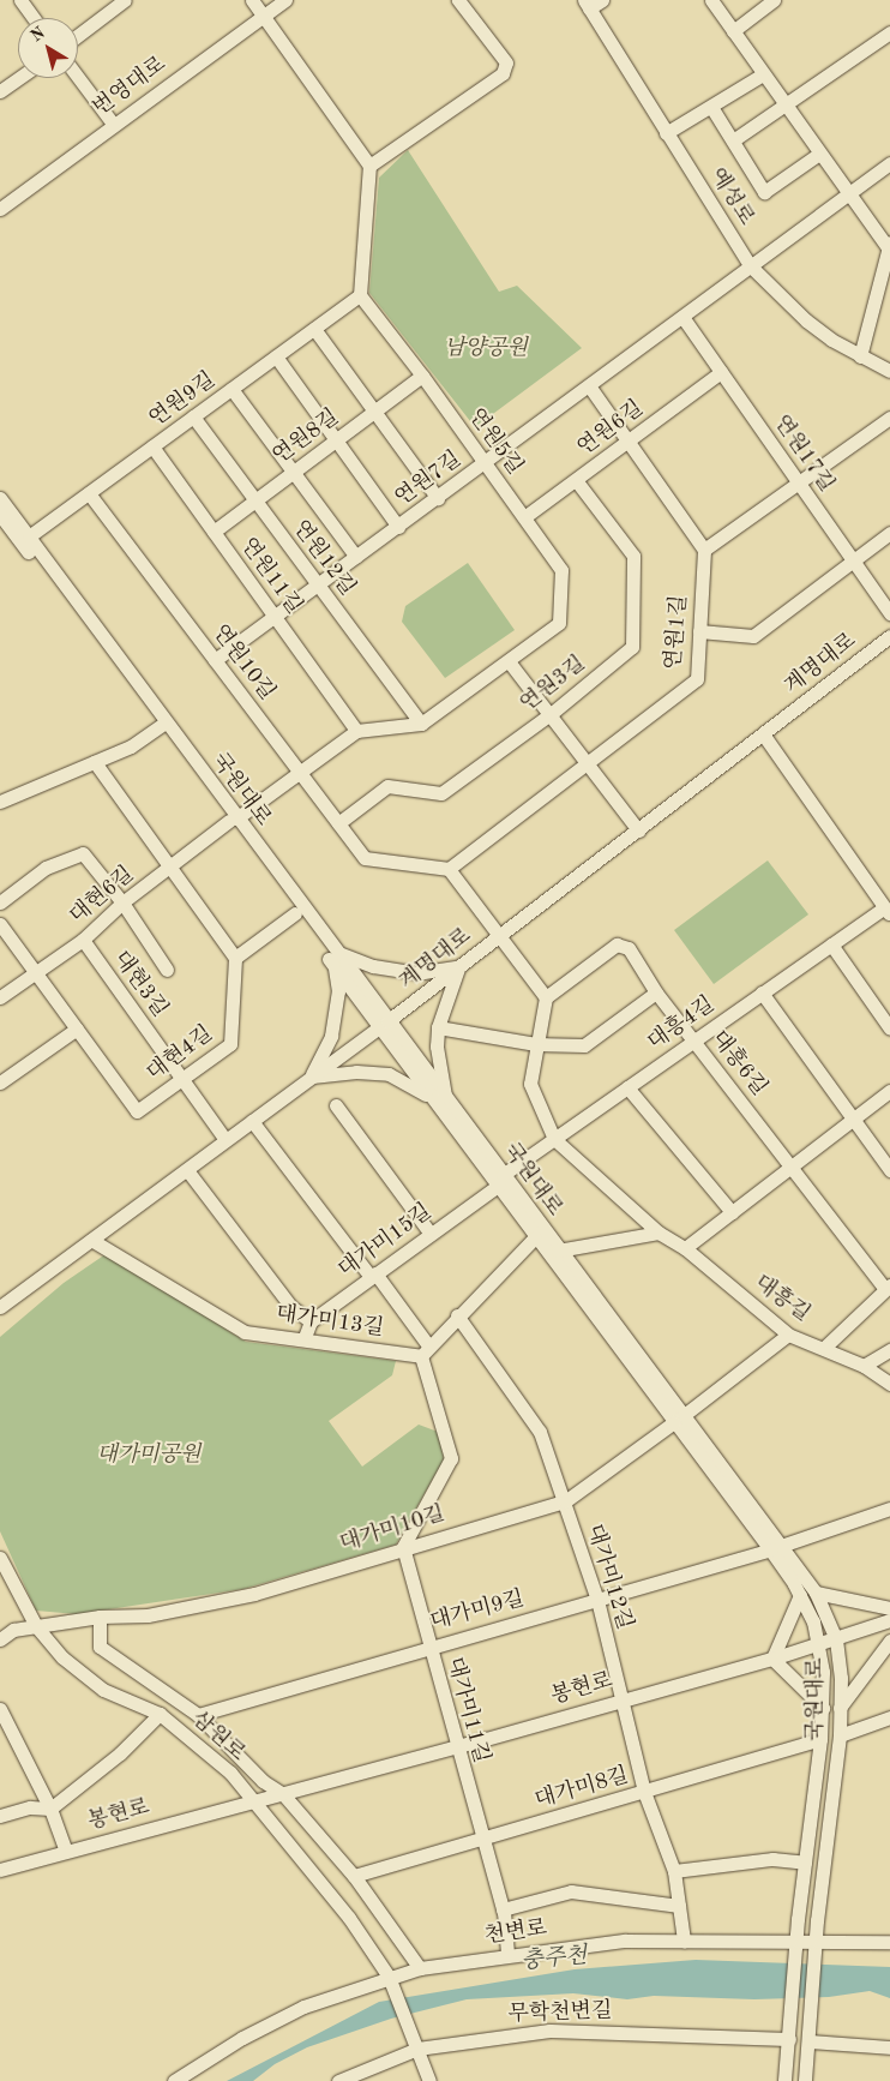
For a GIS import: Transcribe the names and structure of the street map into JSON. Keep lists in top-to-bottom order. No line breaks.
{"streets":{"street":["번영대로","예성로","연원9길","연원6길","연원8길","연원5길","연원17길","연원7길","연원12길","연원11길","연원1길","연원10길","계명대로","연원3길","국원대로","대현6길","대현3길","대흥4길","대현4길","대흥6길","대가미15길","대흥길","대가미13길","대가미10길","대가미12길","대가미9길","봉현로","대가미11길","삼원로","대가미8길","천변로","무학천변길"]},"crossings":[["예성로","연원7길"],["연원9길","연원5길"],["연원9길","연원12길"],["연원9길","연원11길"],["연원9길","연원10길"],["연원9길","국원대로"],["연원6길","연원5길"],["연원6길","연원17길"],["연원6길","연원3길"],["연원8길","연원5길"],["연원8길","연원12길"],["연원8길","연원11길"],["연원5길","연원7길"],["연원5길","연원12길"],["연원5길","연원11길"],["연원17길","연원7길"],["연원7길","연원12길"],["연원7길","연원11길"],["연원7길","연원10길"],["연원1길","연원10길"],["연원10길","연원3길"],["계명대로","국원대로"],["계명대로","대현3길"],["계명대로","대가미13길"],["국원대로","대현6길"],["국원대로","대흥4길"],["국원대로","대가미15길"],["국원대로","대가미10길"],["국원대로","대가미9길"],["국원대로","봉현로"],["국원대로","대가미8길"],["국원대로","천변로"],["국원대로","무학천변길"],["대현6길","대현3길"],["대현6길","대현4길"],["대현3길","대현4길"],["대흥4길","대흥6길"],["대흥4길","대가미15길"],["대흥4길","대흥길"],["대흥6길","대흥길"],["대흥길","대가미10길"],["대가미10길","대가미12길"],["대가미10길","대가미11길"],["대가미10길","삼원로"],["대가미12길","대가미9길"],["대가미12길","봉현로"],["대가미12길","대가미8길"],["대가미12길","천변로"],["대가미9길","대가미11길"],["봉현로","대가미11길"],["봉현로","삼원로"],["대가미11길","대가미8길"],["대가미11길","천변로"],["삼원로","천변로"],["삼원로","무학천변길"]],"water":["충주천"],"parks":["남양공원","대가미공원"],"north":"top left"}
